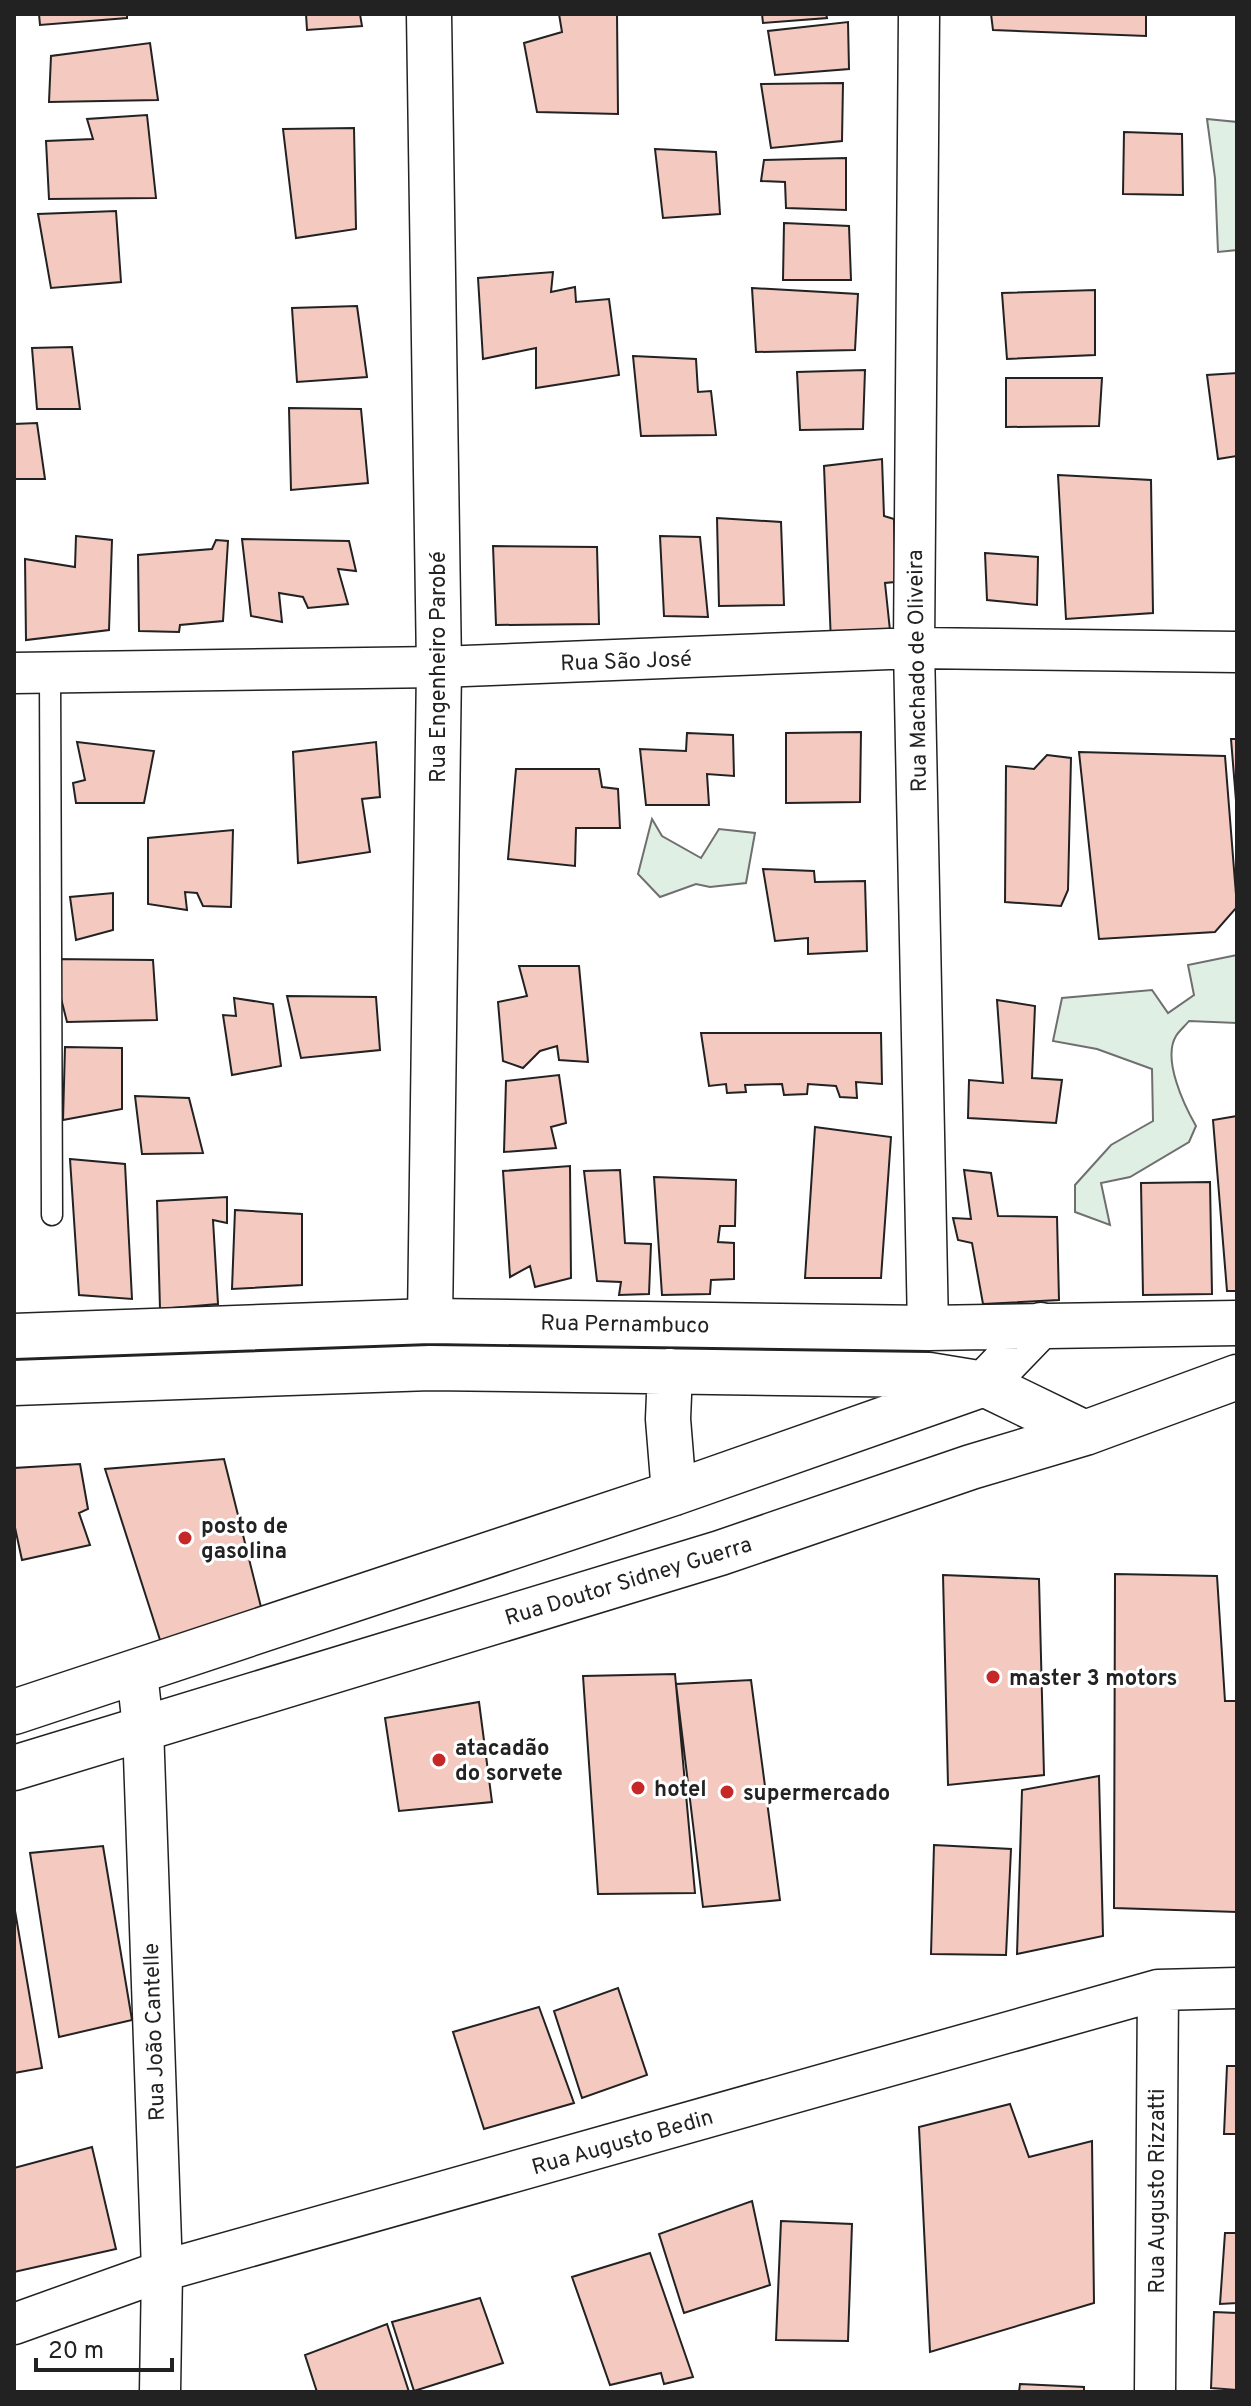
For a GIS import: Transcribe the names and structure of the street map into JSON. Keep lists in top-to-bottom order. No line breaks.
{"streets":{"main road":["Rua Engenheiro Parobé","Rua Pernambuco","Rua Doutor Sidney Guerra"],"street":["Rua São José","Rua Machado de Oliveira","Rua João Cantelle","Rua Augusto Bedin","Rua Augusto Rizzatti"]},"crossings":[["Rua São José","Rua Engenheiro Parobé"],["Rua São José","Rua Machado de Oliveira"],["Rua Engenheiro Parobé","Rua Pernambuco"],["Rua Machado de Oliveira","Rua Pernambuco"],["Rua Doutor Sidney Guerra","Rua João Cantelle"],["Rua João Cantelle","Rua Augusto Bedin"],["Rua Augusto Bedin","Rua Augusto Rizzatti"]],"places":["posto de gasolina","master 3 motors","atacadão do sorvete","hotel","supermercado"],"scale_bar":"20 m"}
